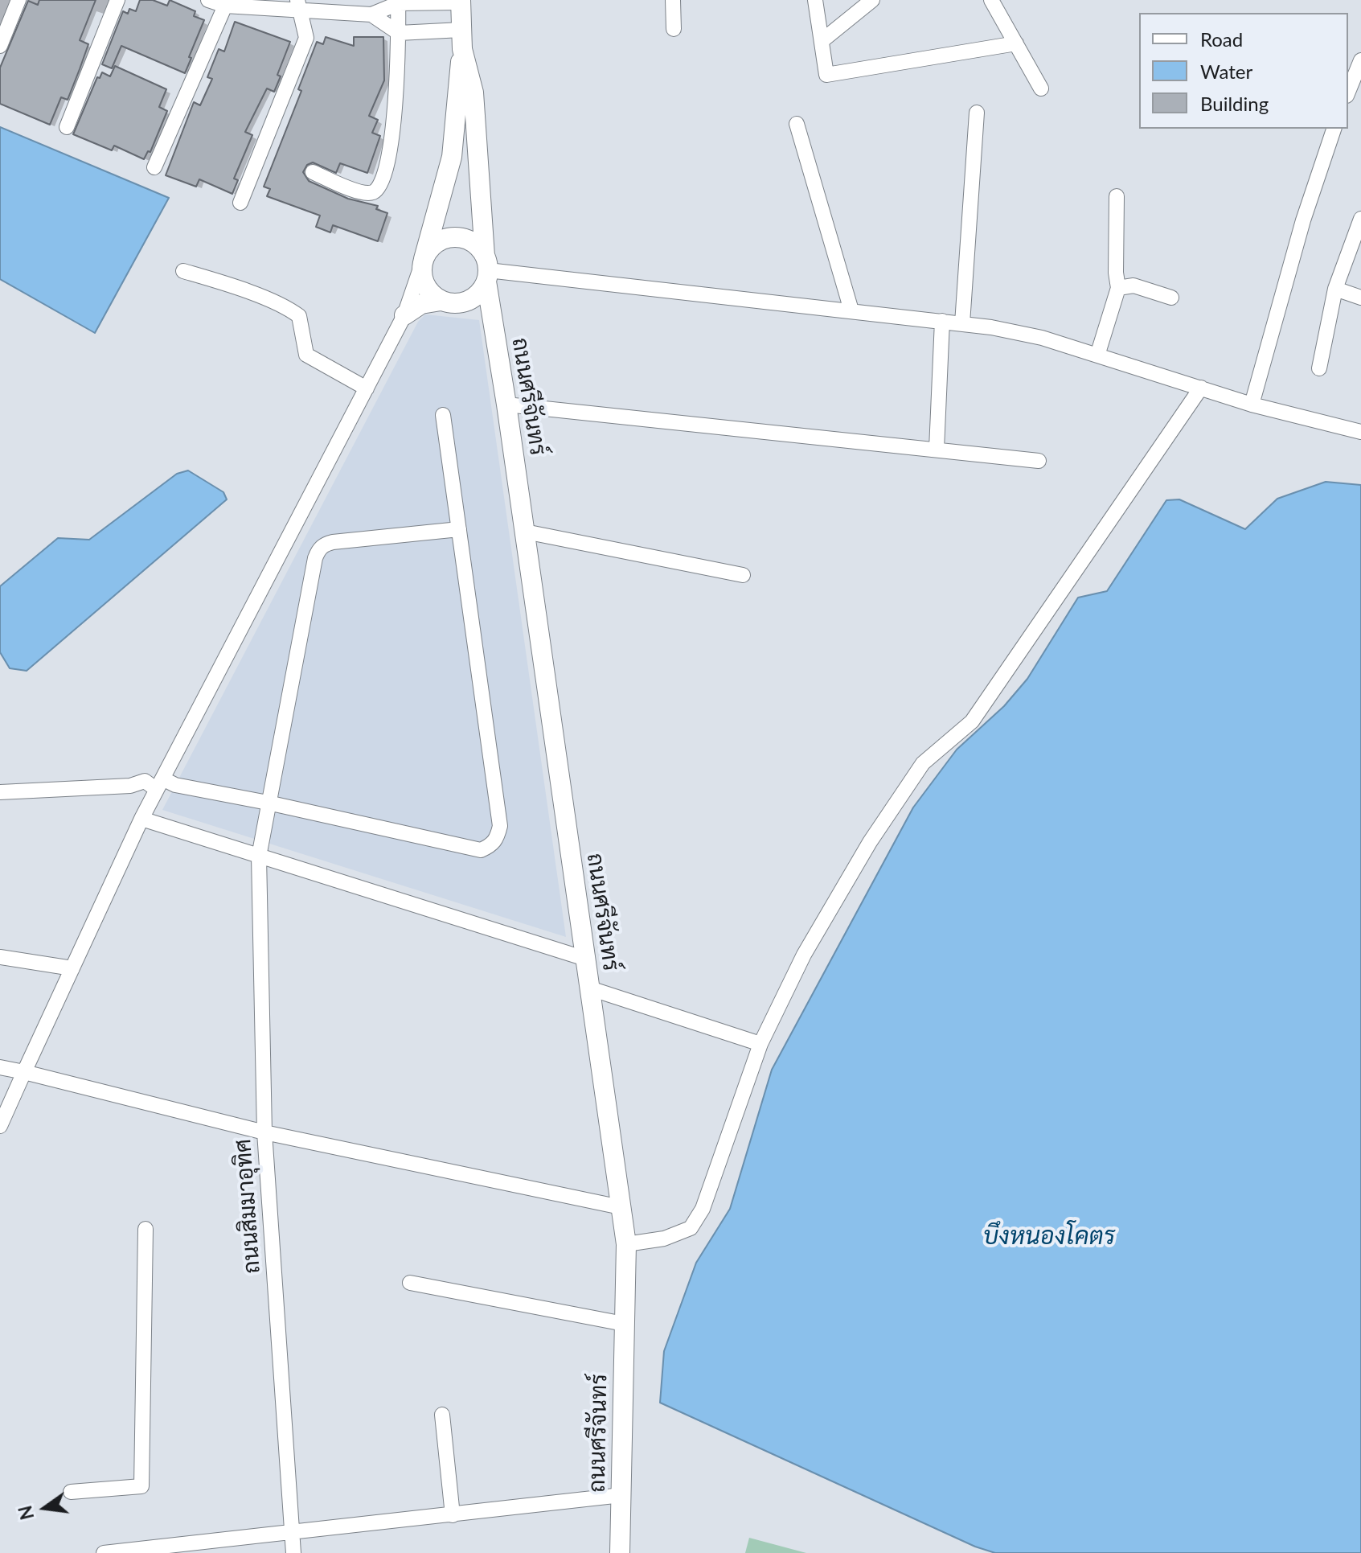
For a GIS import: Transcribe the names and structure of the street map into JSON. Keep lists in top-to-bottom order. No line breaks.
{"streets":{"main road":["ถนนศรีจันทร์"],"street":["ถนนสิมมาอุทิศ"]},"water":["บึงหนองโคตร"],"legend":["Road","Water","Building"],"north":"left"}
